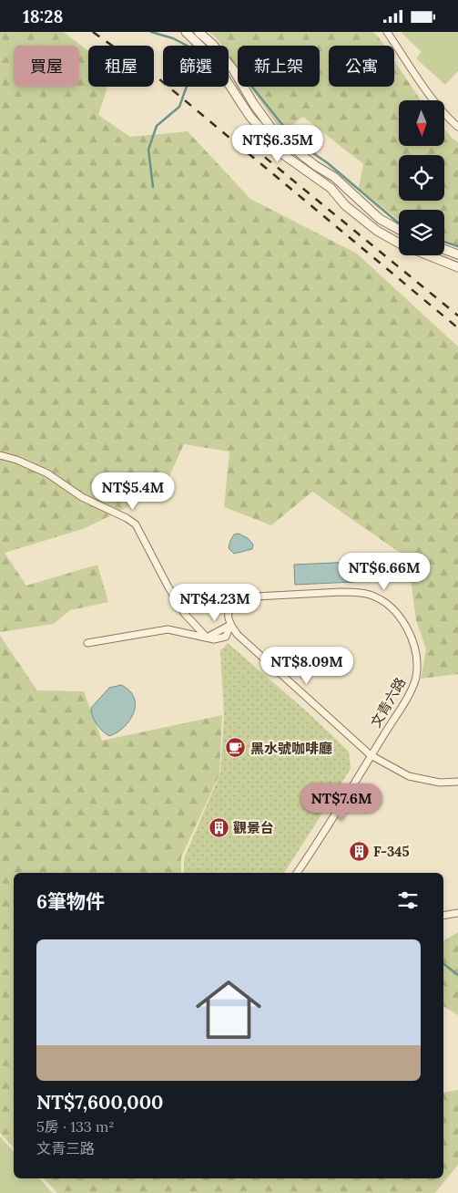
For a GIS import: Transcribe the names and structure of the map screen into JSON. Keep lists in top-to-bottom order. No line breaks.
{"streets":{"street":["文青六路"]},"places":{"cafe":["黑水號咖啡廳"],"building":["觀景台","F-345"]},"north":"bottom","page":{"status":"18:28","chip":["買屋","租屋","篩選","新上架","公寓"],"price":["NT$6.35M","NT$5.4M","NT$6.66M","NT$4.23M","NT$8.09M","NT$7.6M"],"heading":"6筆物件","list":[{"name":"NT$7,600,000","note":"5房 · 133 m² · 文青三路"}]}}
